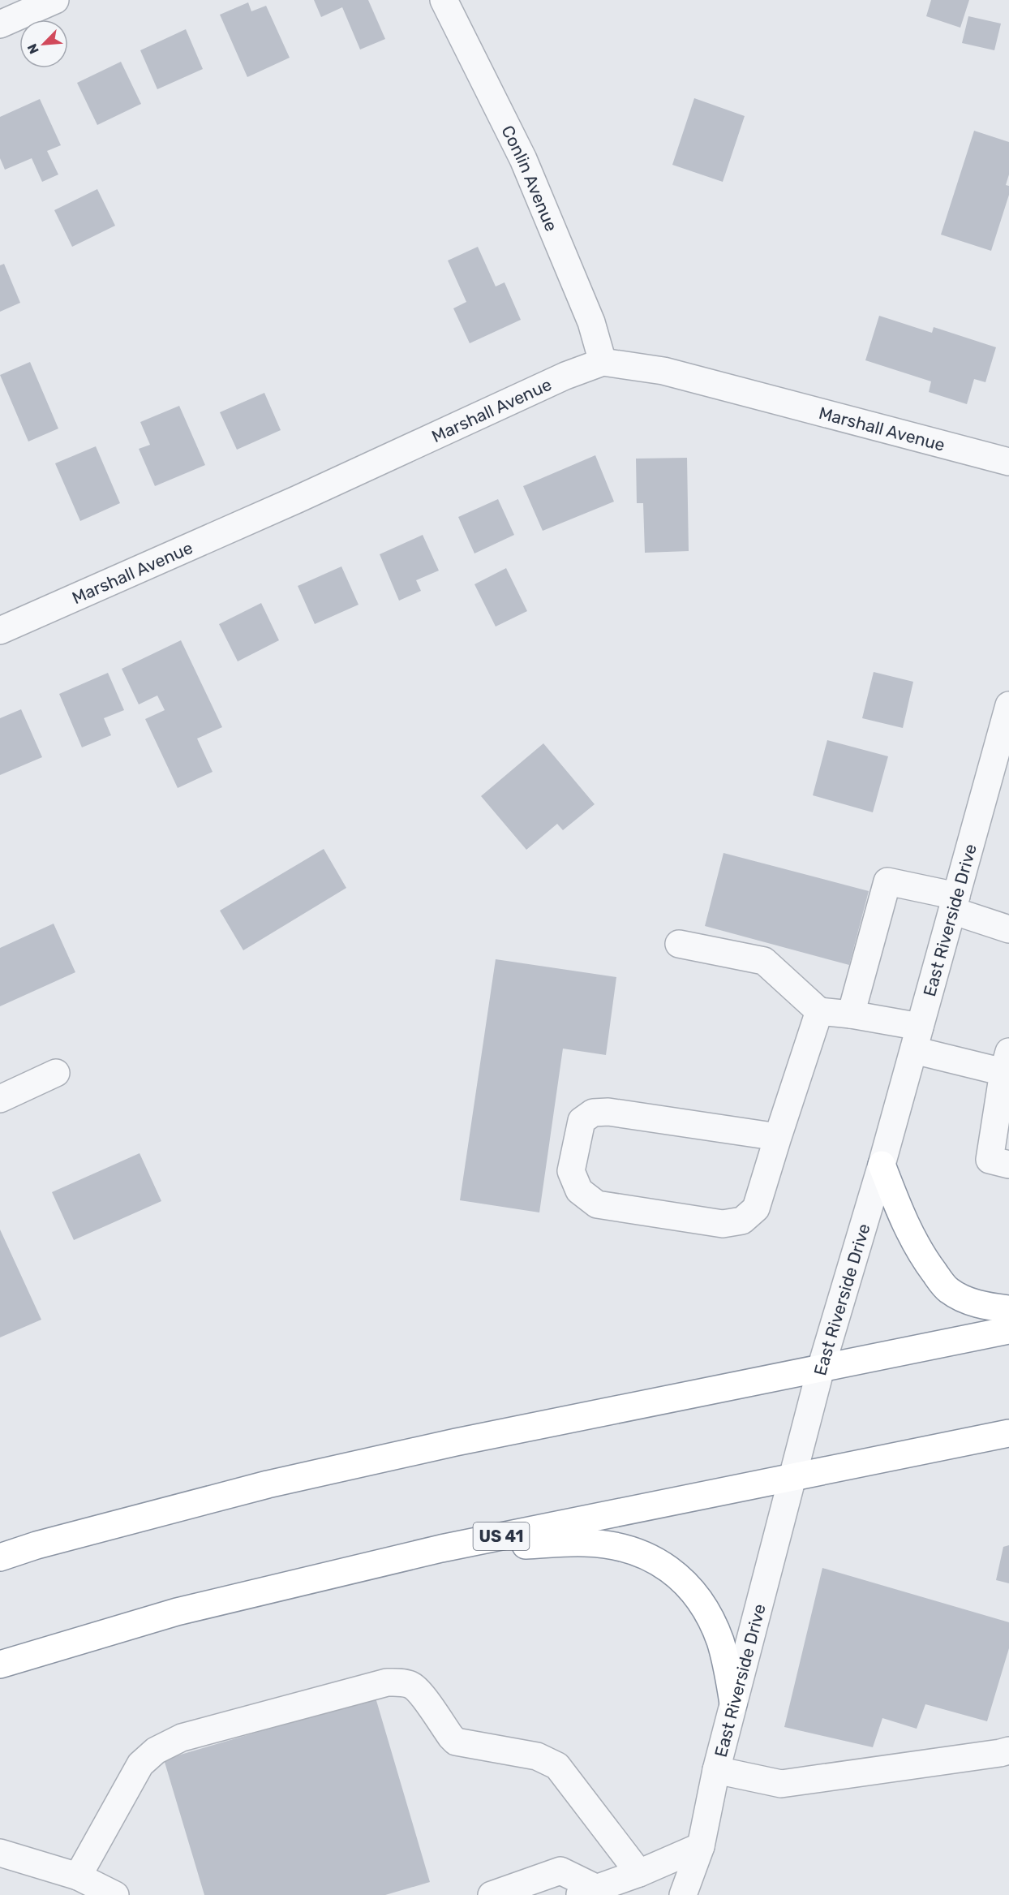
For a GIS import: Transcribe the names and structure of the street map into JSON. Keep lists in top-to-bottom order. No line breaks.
{"streets":{"highway":["US 41"],"street":["Conlin Avenue","Marshall Avenue","East Riverside Drive"]},"crossings":[["Conlin Avenue","Marshall Avenue"],["East Riverside Drive","US 41"]],"north":"bottom left"}
